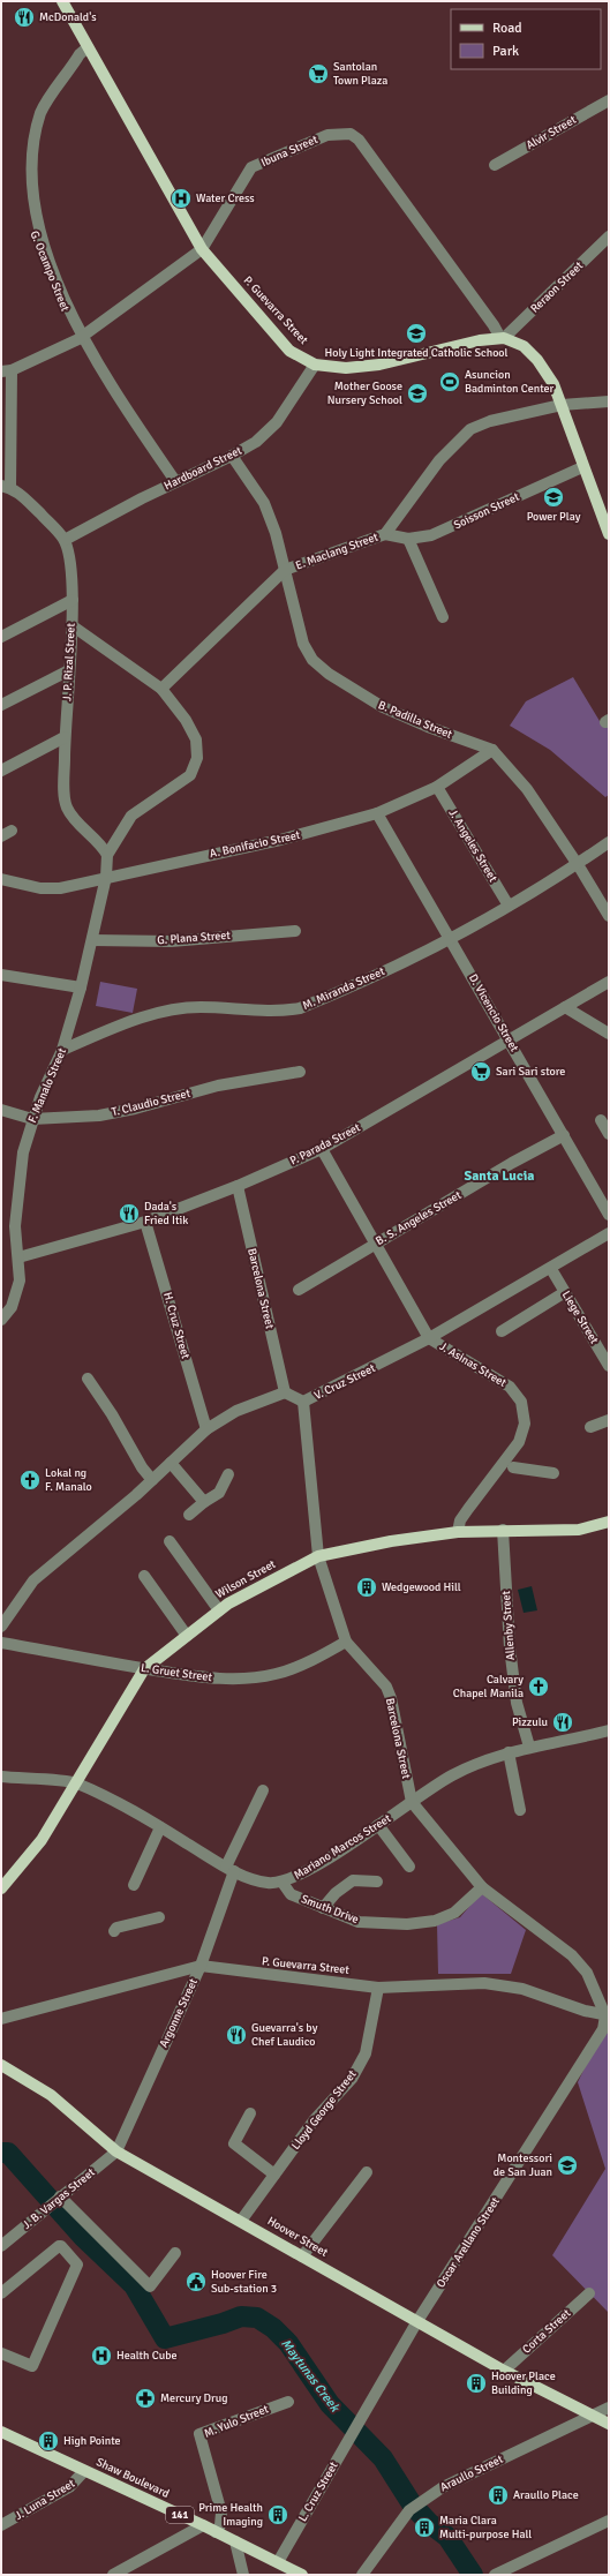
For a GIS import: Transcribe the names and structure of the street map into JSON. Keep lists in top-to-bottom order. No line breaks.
{"streets":{"main road":["P. Guevarra Street","Wilson Street","Hoover Street","Shaw Boulevard","141"],"street":["Alvir Street","Ibuna Street","G. Ocampo Street","Reraon Street","Hardboard Street","Soisson Street","E. Maclang Street","J. P. Rizal Street","B. Padilla Street","A. Bonifacio Street","J. Angeles Street","G. Plana Street","M. Miranda Street","D. Vicencio Street","F. Manalo Street","T. Claudio Street","P. Parada Street","B. S. Angeles Street","Barcelona Street","Liege Street","H. Cruz Street","J. Asinas Street","V. Cruz Street","Allenby Street","L. Gruet Street","Mariano Marcos Street","Smuth Drive","Argonne Street","Lloyd George Street","J. B. Vargas Street","Oscar Arellano Street","Corta Street","M. Yulo Street","Araullo Street","L. Cruz Street","J. Luna Street"]},"crossings":[["Ibuna Street","G. Ocampo Street"],["Ibuna Street","Reraon Street"],["Ibuna Street","P. Guevarra Street"],["G. Ocampo Street","P. Guevarra Street"],["G. Ocampo Street","Hardboard Street"],["Reraon Street","P. Guevarra Street"],["P. Guevarra Street","Hardboard Street"],["P. Guevarra Street","Barcelona Street"],["P. Guevarra Street","Argonne Street"],["P. Guevarra Street","Lloyd George Street"],["P. Guevarra Street","Oscar Arellano Street"],["Hardboard Street","J. P. Rizal Street"],["Hardboard Street","B. Padilla Street"],["Soisson Street","E. Maclang Street"],["E. Maclang Street","B. Padilla Street"],["J. P. Rizal Street","F. Manalo Street"],["B. Padilla Street","A. Bonifacio Street"],["B. Padilla Street","M. Miranda Street"],["A. Bonifacio Street","J. Angeles Street"],["A. Bonifacio Street","D. Vicencio Street"],["A. Bonifacio Street","F. Manalo Street"],["J. Angeles Street","M. Miranda Street"],["G. Plana Street","F. Manalo Street"],["M. Miranda Street","D. Vicencio Street"],["M. Miranda Street","F. Manalo Street"],["D. Vicencio Street","P. Parada Street"],["D. Vicencio Street","B. S. Angeles Street"],["F. Manalo Street","T. Claudio Street"],["F. Manalo Street","P. Parada Street"],["P. Parada Street","Barcelona Street"],["P. Parada Street","H. Cruz Street"],["P. Parada Street","J. Asinas Street"],["B. S. Angeles Street","J. Asinas Street"],["Barcelona Street","V. Cruz Street"],["Barcelona Street","Wilson Street"],["Barcelona Street","L. Gruet Street"],["Barcelona Street","Mariano Marcos Street"],["Barcelona Street","Smuth Drive"],["Barcelona Street","Oscar Arellano Street"],["Liege Street","V. Cruz Street"],["J. Asinas Street","V. Cruz Street"],["J. Asinas Street","Wilson Street"],["Wilson Street","Allenby Street"],["Wilson Street","L. Gruet Street"],["Wilson Street","Mariano Marcos Street"],["Allenby Street","Mariano Marcos Street"],["Mariano Marcos Street","Smuth Drive"],["Mariano Marcos Street","Argonne Street"],["Argonne Street","J. B. Vargas Street"],["Argonne Street","Hoover Street"],["Lloyd George Street","Hoover Street"],["J. B. Vargas Street","Hoover Street"],["Hoover Street","Oscar Arellano Street"],["Hoover Street","Corta Street"],["Hoover Street","Araullo Street"],["Oscar Arellano Street","L. Cruz Street"],["M. Yulo Street","Shaw Boulevard"],["Shaw Boulevard","L. Cruz Street"],["Shaw Boulevard","J. Luna Street"]],"districts":["Santa Lucia"],"water":["Maytunas Creek"],"places":{"restaurant":["McDonald's","Dada's Fried Itik","Pizzulu","Guevarra's by Chef Laudico"],"supermarket":["Santolan Town Plaza","Sari Sari store"],"hospital":["Water Cress","Health Cube"],"school or university":["Holy Light Integrated Catholic School","Mother Goose Nursery School","Power Play","Montessori de San Juan"],"sports":["Asuncion Badminton Center"],"church":["Lokal ng F. Manalo","Calvary Chapel Manila"],"building":["Wedgewood Hill","Hoover Place Building","High Pointe","Araullo Place","Prime Health Imaging","Maria Clara Multi-purpose Hall"],"public building":["Hoover Fire Sub-station 3"],"pharmacy":["Mercury Drug"]},"legend":["Road","Park"]}
